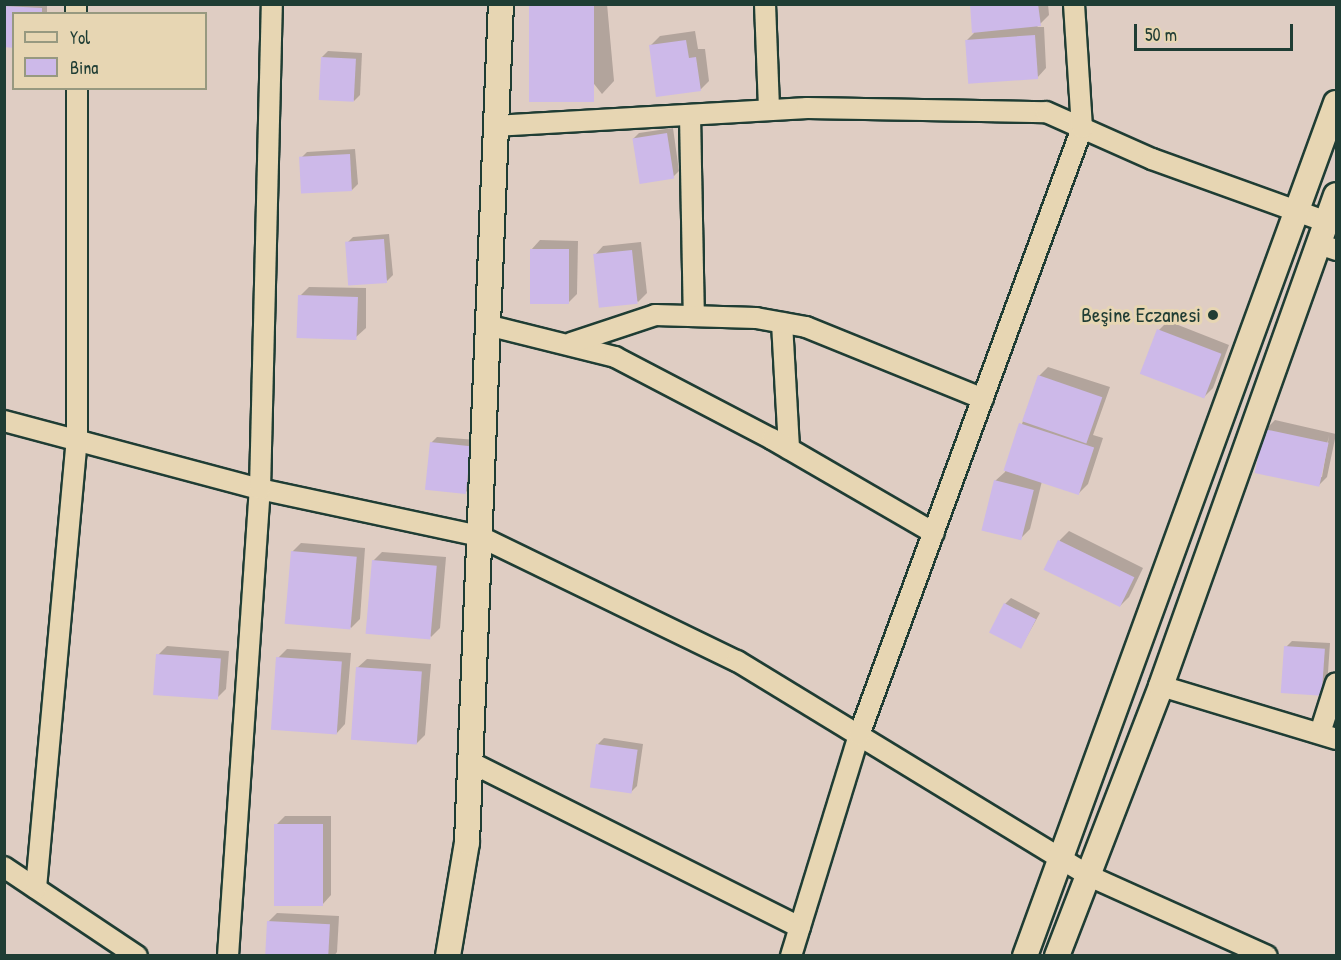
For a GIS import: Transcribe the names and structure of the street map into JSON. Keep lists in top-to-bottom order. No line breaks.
{"places":["Beşine Eczanesi"],"legend":["Yol","Bina"],"scale_bar":"50 m"}
